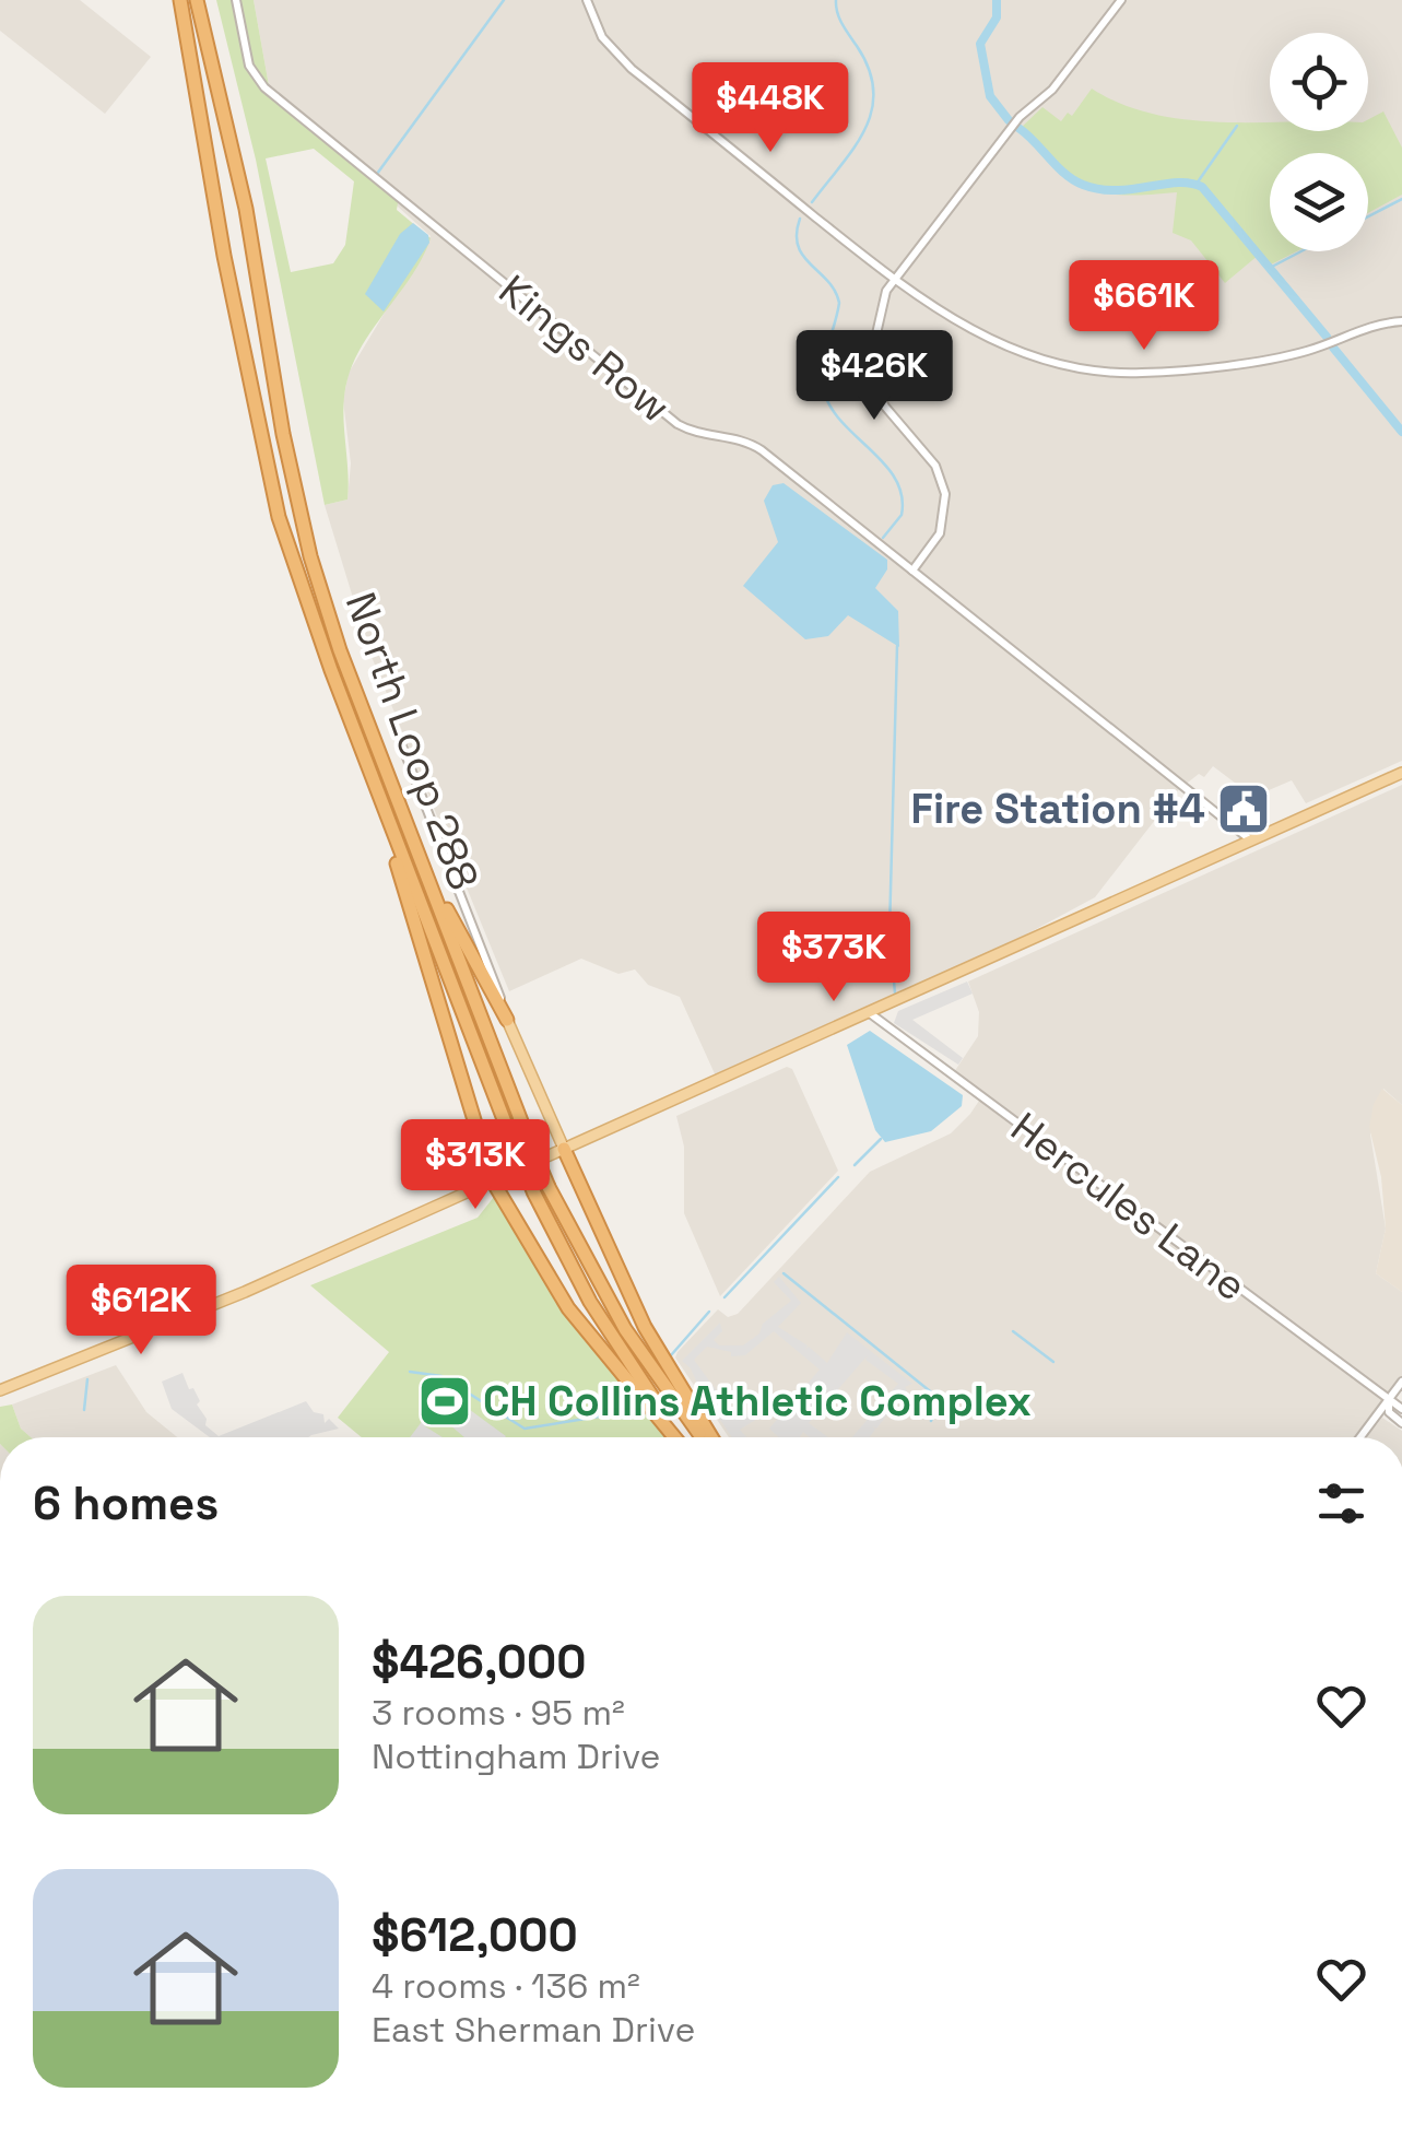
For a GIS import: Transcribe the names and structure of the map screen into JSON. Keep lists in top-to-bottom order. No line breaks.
{"streets":{"highway":["North Loop 288"],"street":["Kings Row","Hercules Lane"]},"places":{"public building":["Fire Station #4"],"sports":["CH Collins Athletic Complex"]},"page":{"price":["$448K","$661K","$426K","$373K","$313K","$612K"],"heading":"6 homes","list":[{"name":"$426,000","note":"3 rooms · 95 m² · Nottingham Drive"},{"name":"$612,000","note":"4 rooms · 136 m² · East Sherman Drive"}]}}
